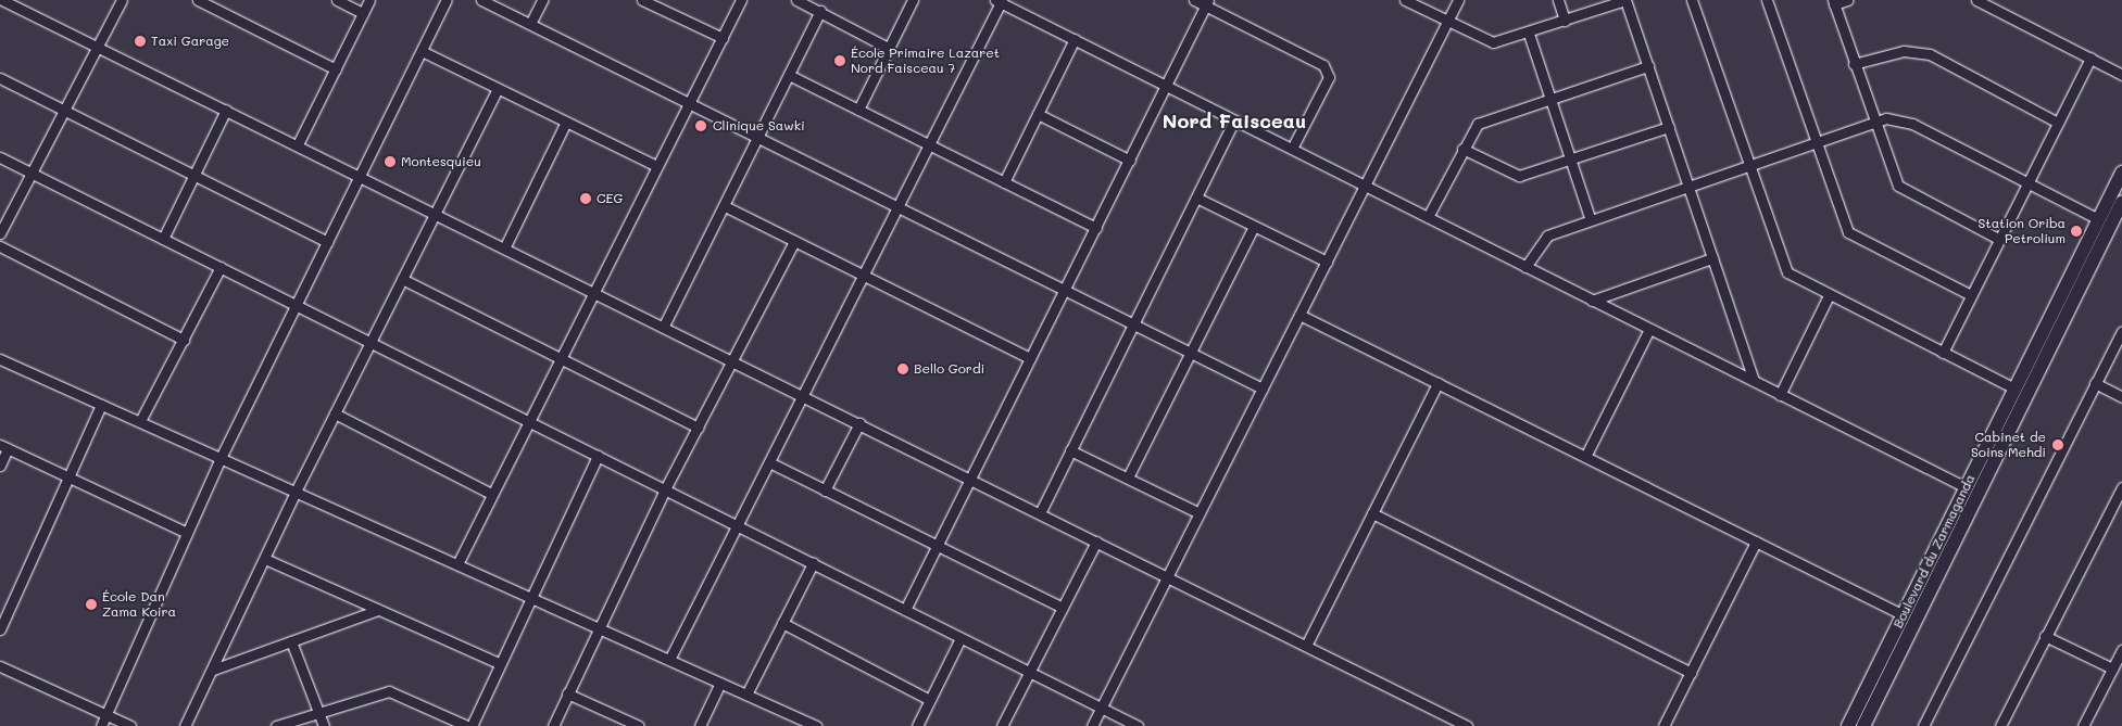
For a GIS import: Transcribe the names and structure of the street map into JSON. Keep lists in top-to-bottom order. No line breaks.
{"streets":{"main road":["Boulevard du Zarmaganda"]},"districts":["Nord Faisceau"],"places":["Taxi Garage","École Primaire Lazaret Nord Faisceau 7","Clinique Sawki","Montesquieu","CEG","Station Oriba Petrolium","Bello Gordi","Cabinet de Soins Mehdi","École Dan Zama Koira"]}
